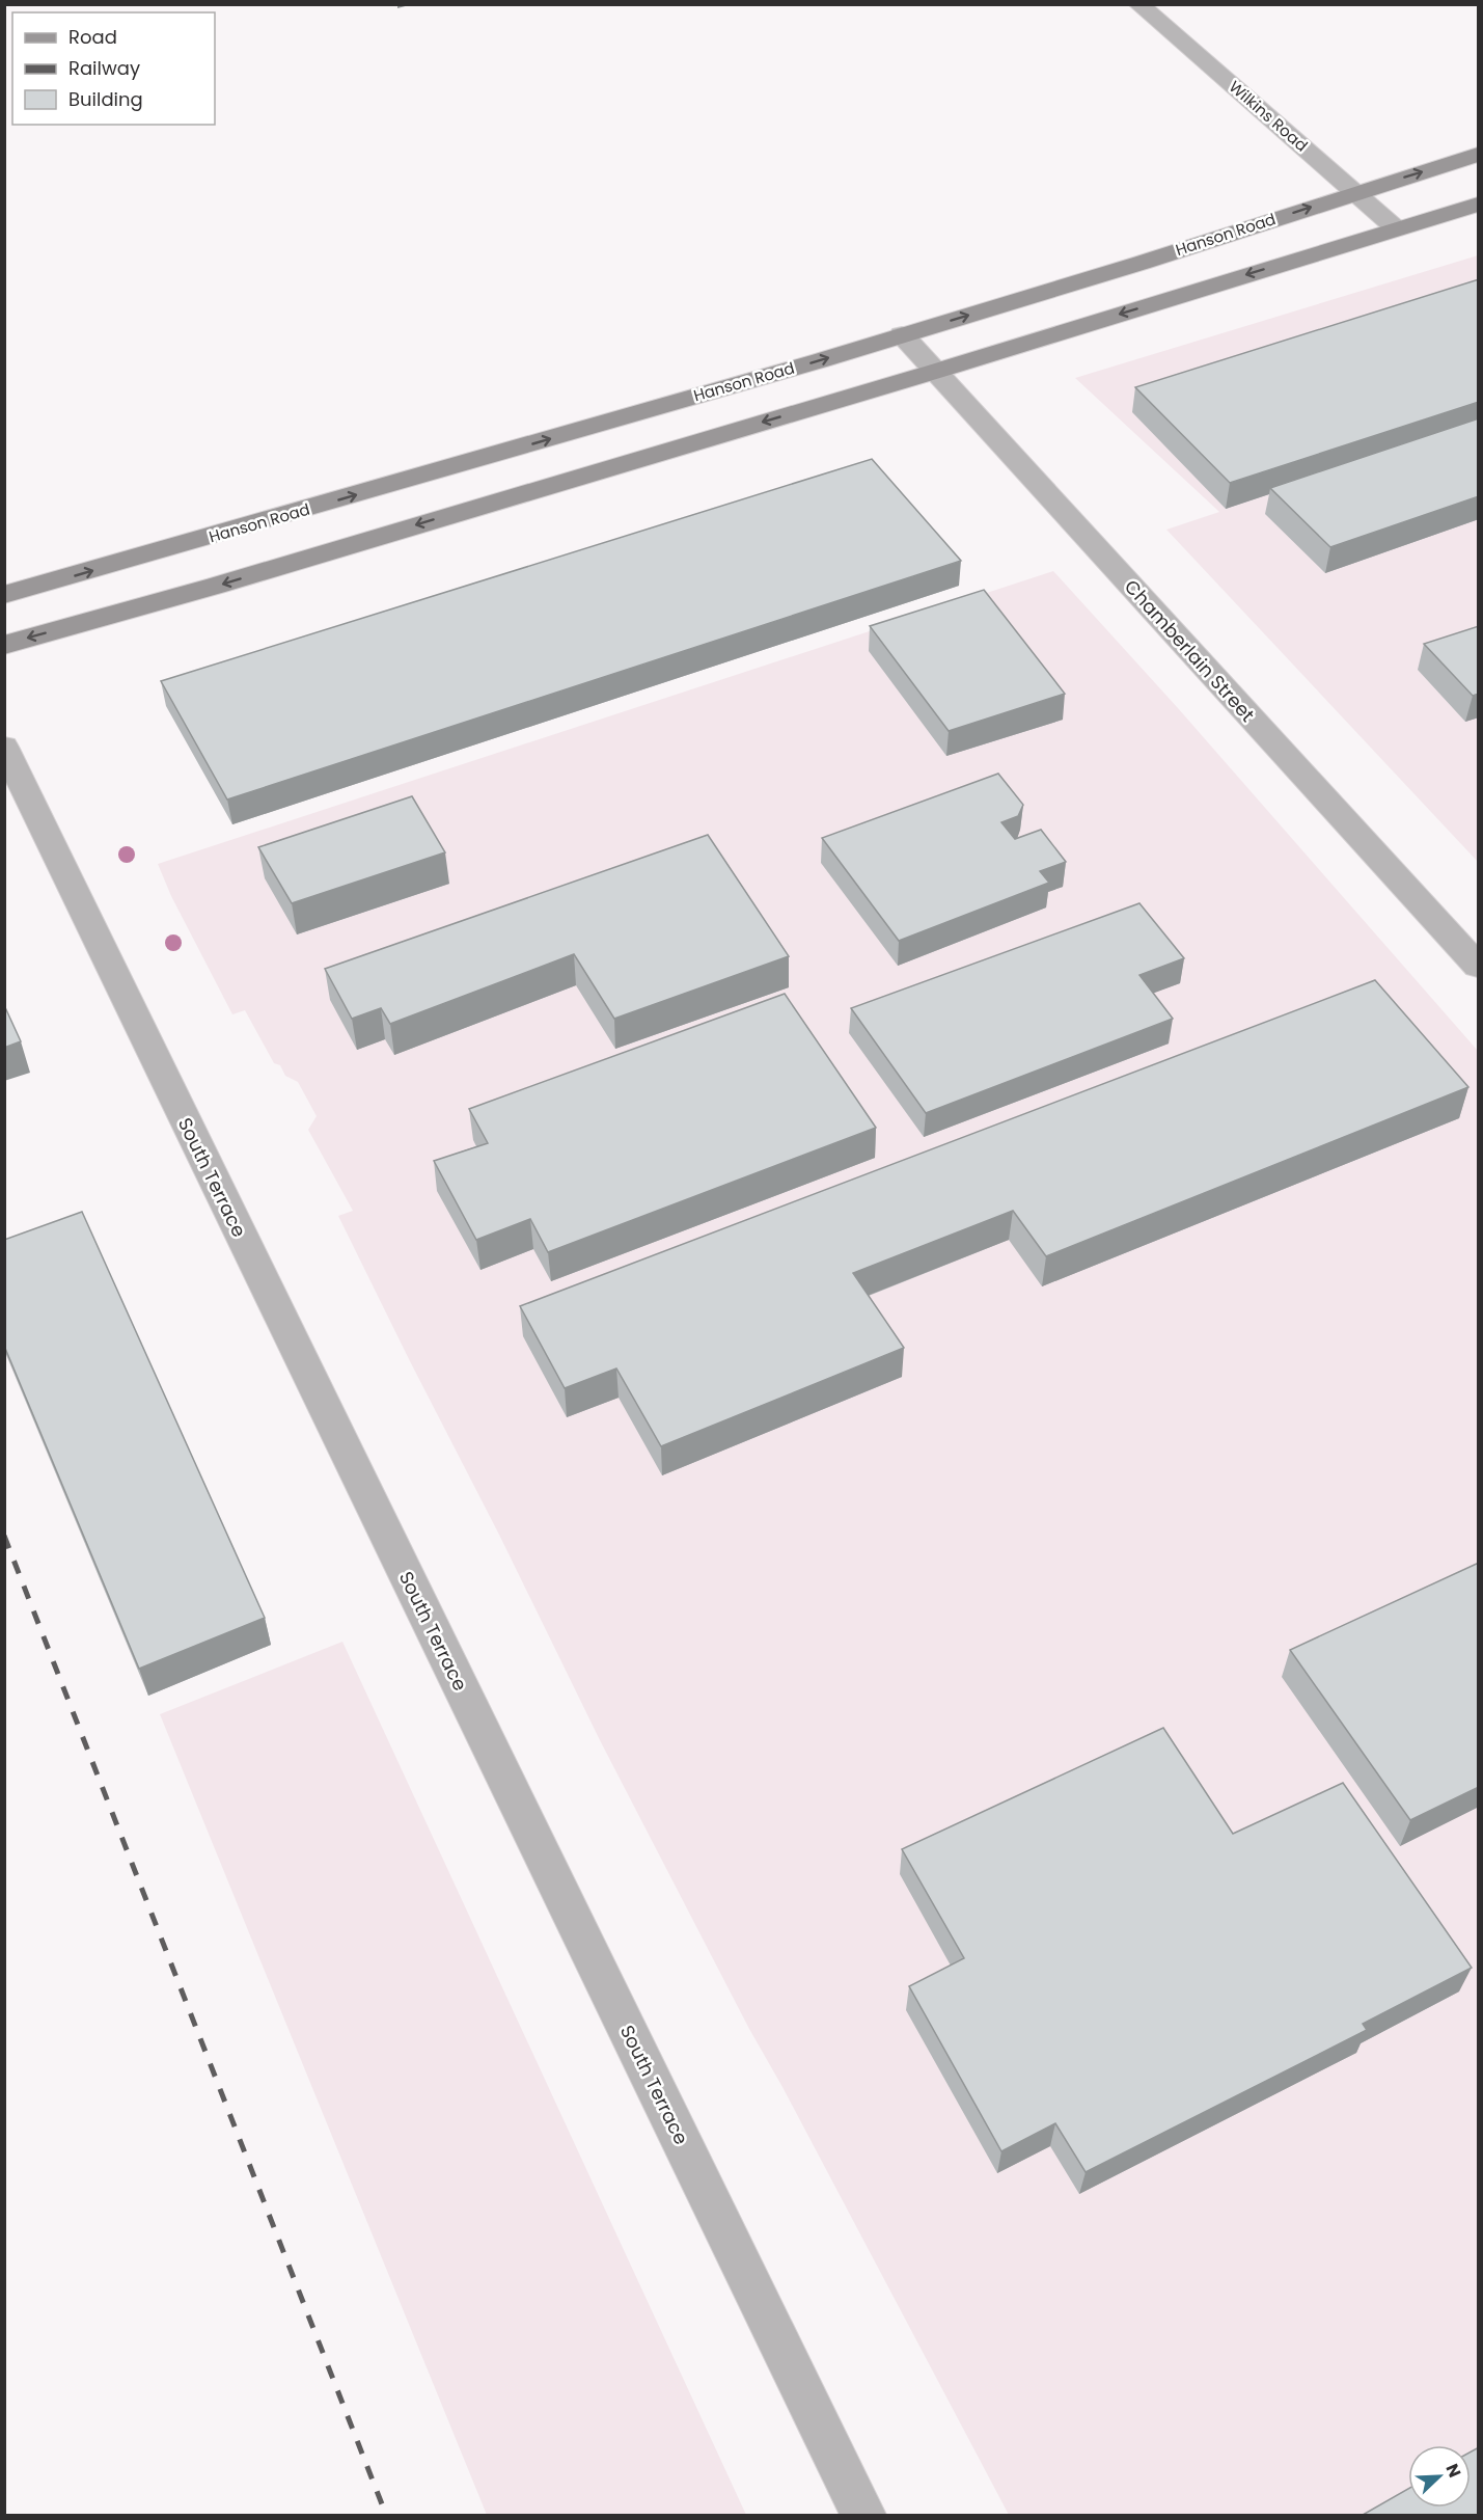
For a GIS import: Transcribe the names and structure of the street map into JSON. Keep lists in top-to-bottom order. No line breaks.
{"streets":{"main road":["Hanson Road"],"street":["Wilkins Road","Chamberlain Street","South Terrace"]},"crossings":[["Wilkins Road","Hanson Road"],["Hanson Road","Chamberlain Street"]],"legend":["Road","Railway","Building"],"north":"top right"}
